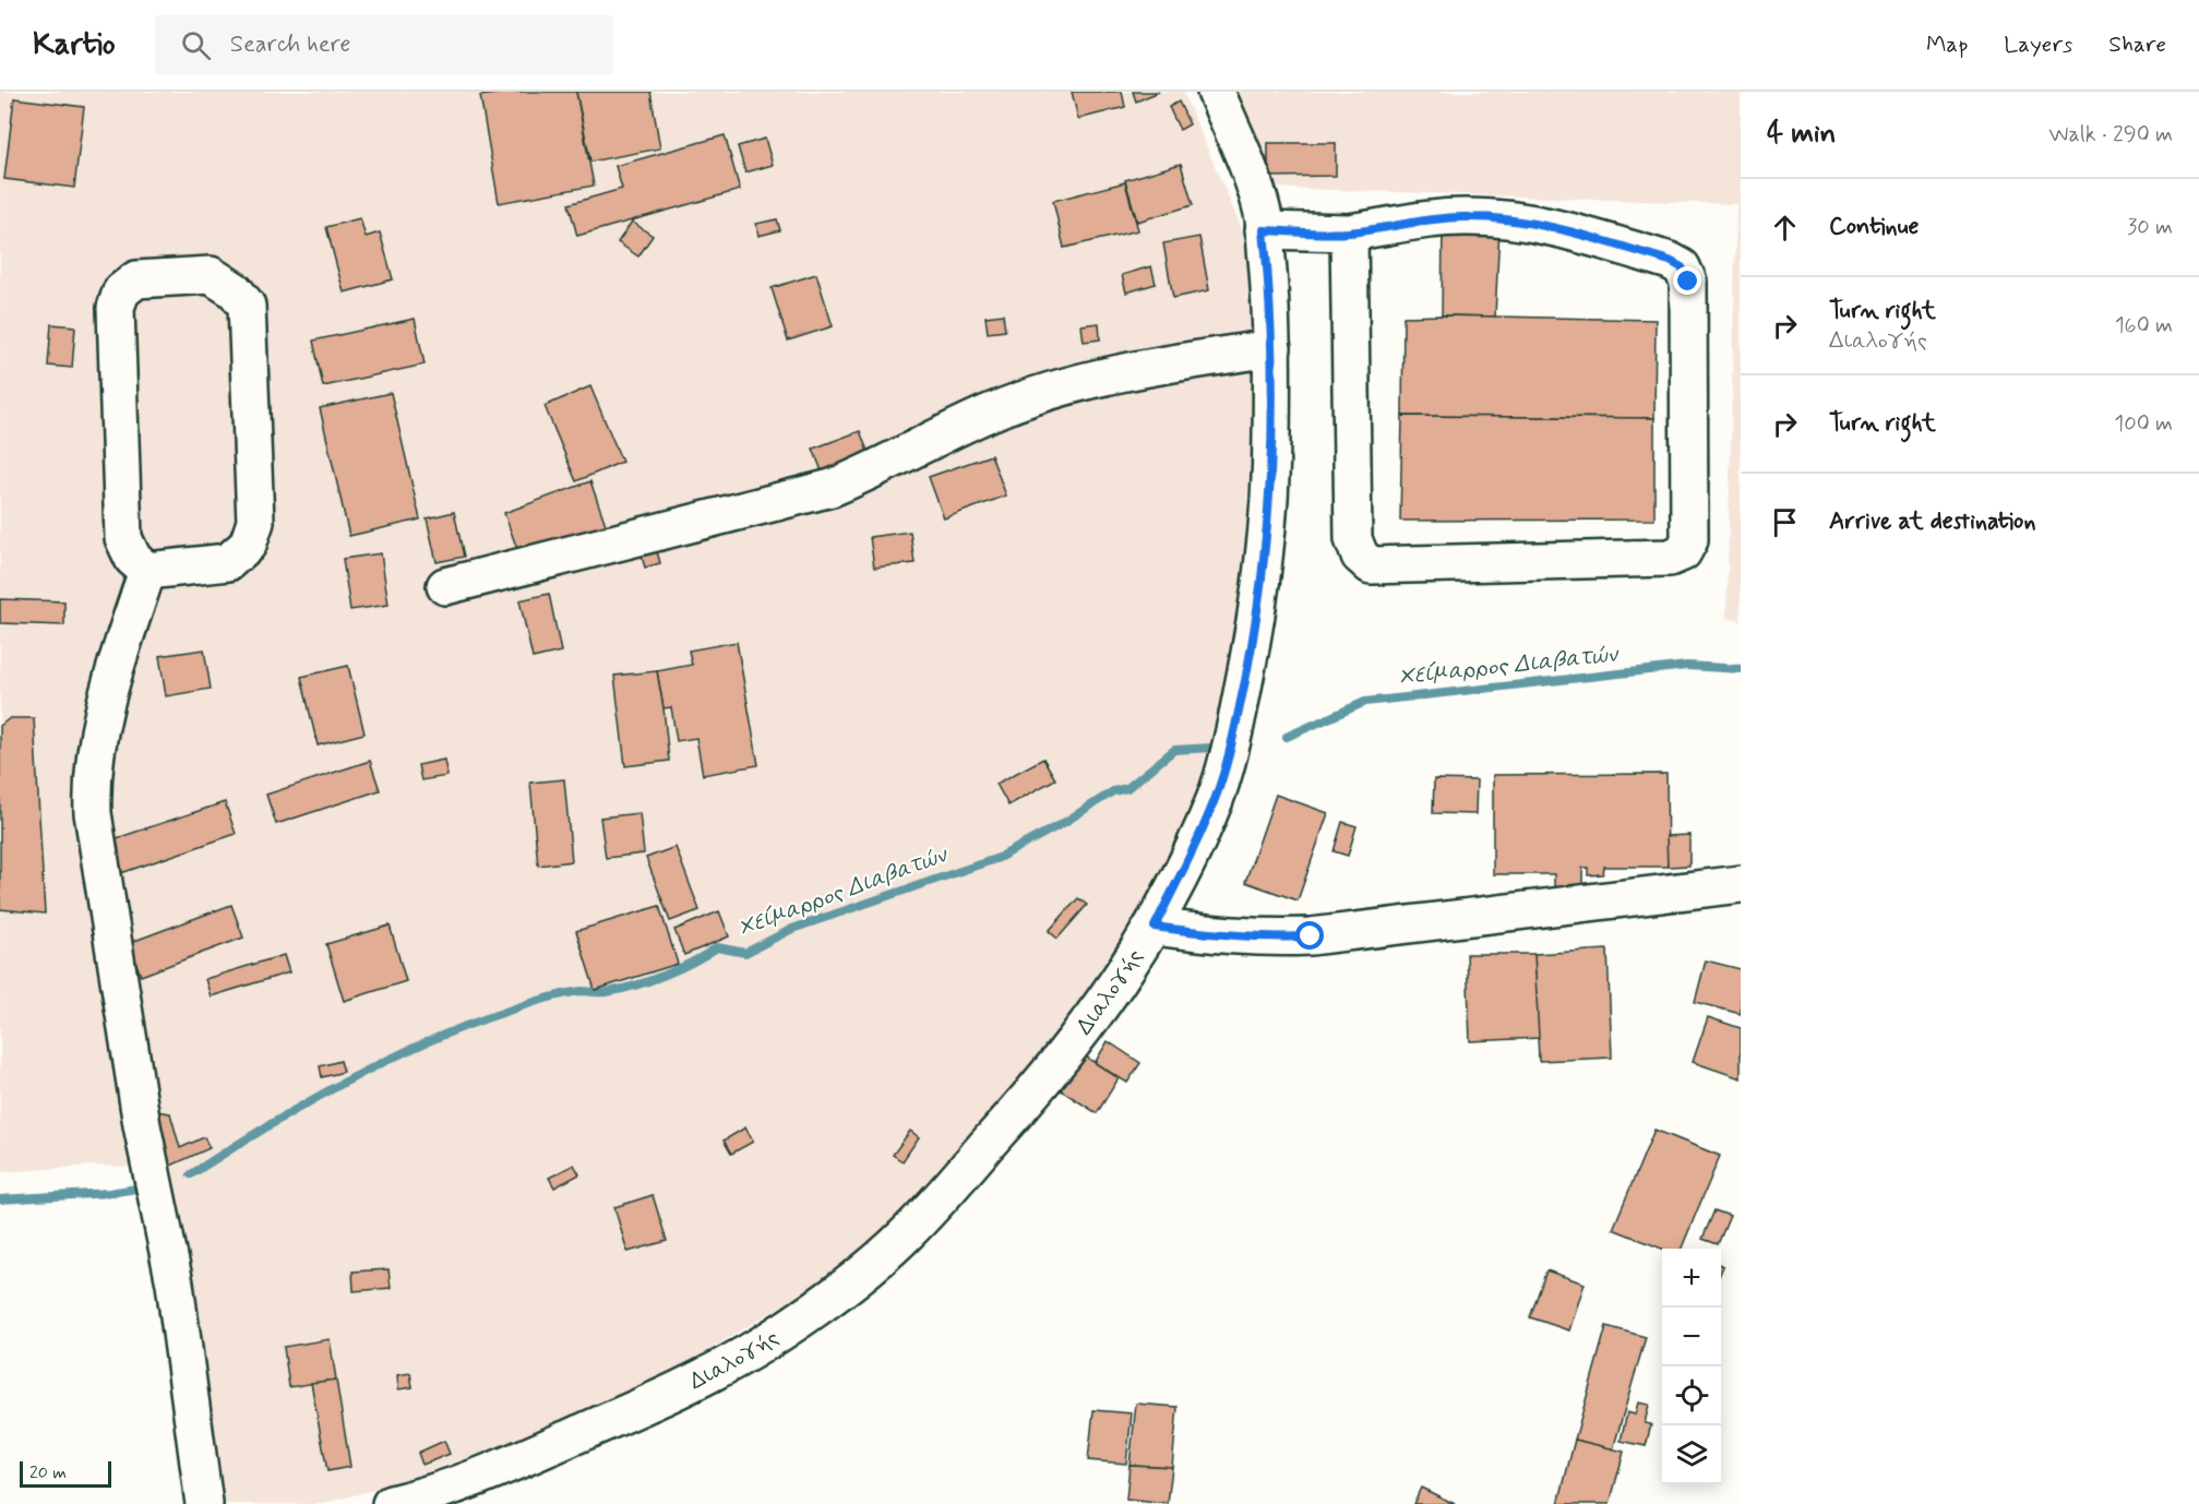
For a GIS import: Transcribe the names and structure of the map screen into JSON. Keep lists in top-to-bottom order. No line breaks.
{"streets":{"street":["Διαλογής"]},"water":["Χείμαρρος Διαβατών"],"scale_bar":"20 m","page":{"header":"Kartio","search":"Search here","nav":["Map","Layers","Share"],"heading":["4 min","Walk · 290 m"],"list":[["Continue","30 m"],["Turn right","Διαλογής","160 m"],["Turn right","100 m"],"Arrive at destination"],"map_buttons":["+","−"],"scale":"20 m"}}
